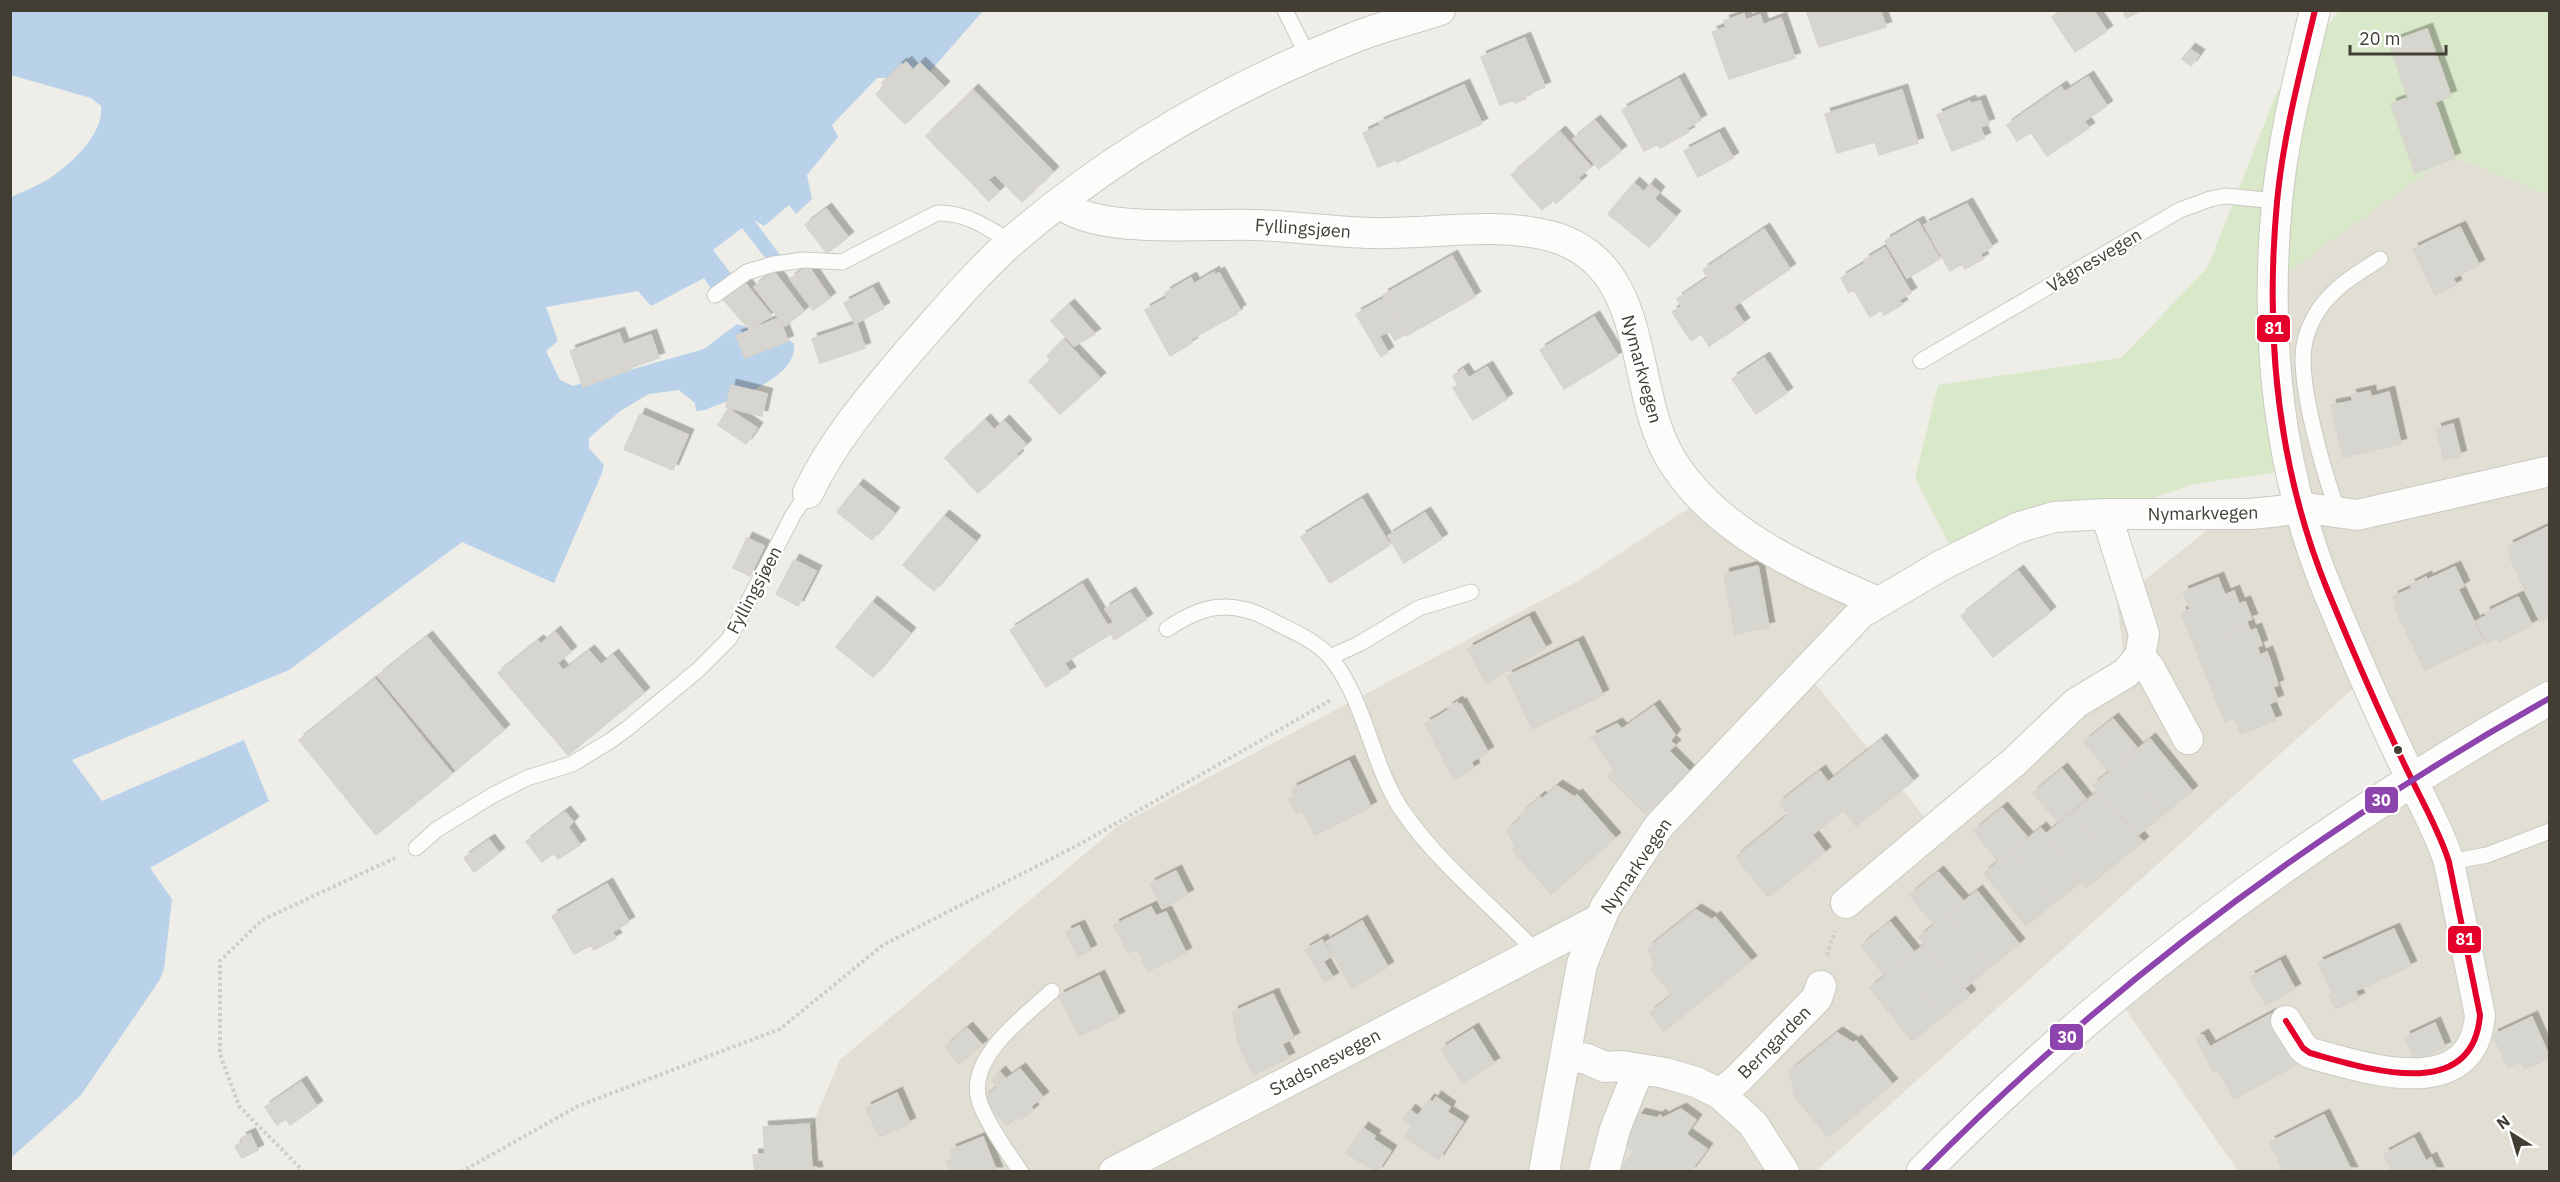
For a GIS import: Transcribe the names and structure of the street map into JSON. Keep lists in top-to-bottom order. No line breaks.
{"streets":{"street":["Fyllingsjøen","Nymarkvegen","Berngarden","Stadsnesvegen"],"lane":["Vågnesvegen"]},"crossings":[["Fyllingsjøen","Nymarkvegen"],["Nymarkvegen","Berngarden"],["Nymarkvegen","Stadsnesvegen"]],"lines":["transit line 81","transit line 30"],"scale_bar":"20 m","north":"top left"}
